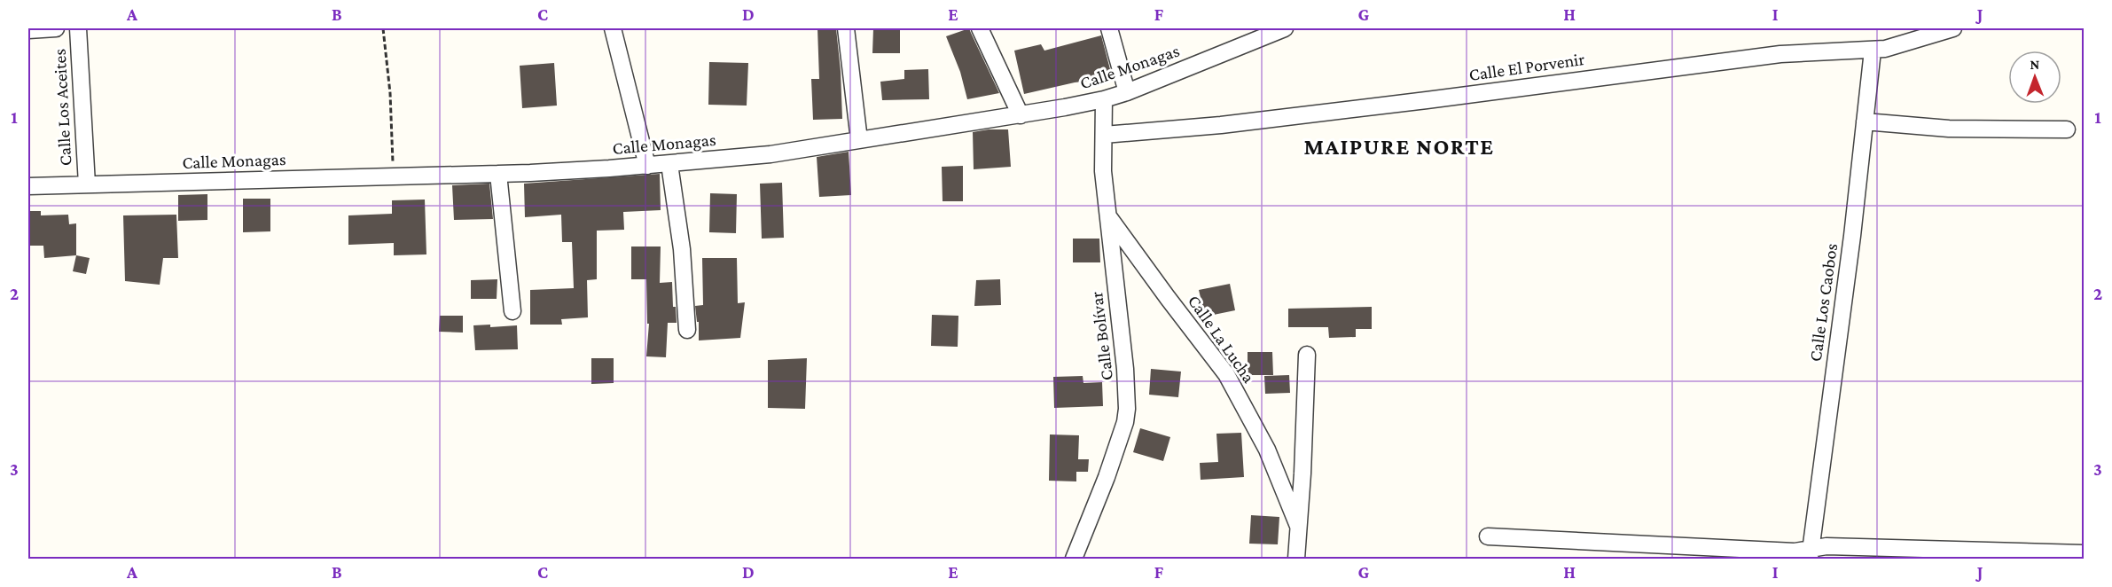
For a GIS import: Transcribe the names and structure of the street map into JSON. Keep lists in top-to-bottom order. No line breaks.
{"streets":{"street":["Calle Monagas","Calle El Porvenir","Calle Los Aceites","Calle Los Caobos","Calle Bolívar","Calle La Lucha"]},"crossings":[["Calle Monagas","Calle Los Aceites"],["Calle Monagas","Calle Bolívar"],["Calle El Porvenir","Calle Los Caobos"],["Calle El Porvenir","Calle Bolívar"],["Calle Bolívar","Calle La Lucha"]],"districts":["MAIPURE NORTE"],"north":"top","grid":{"columns":["A","B","C","D","E","F","G","H","I","J"],"rows":["1","2","3"]}}
